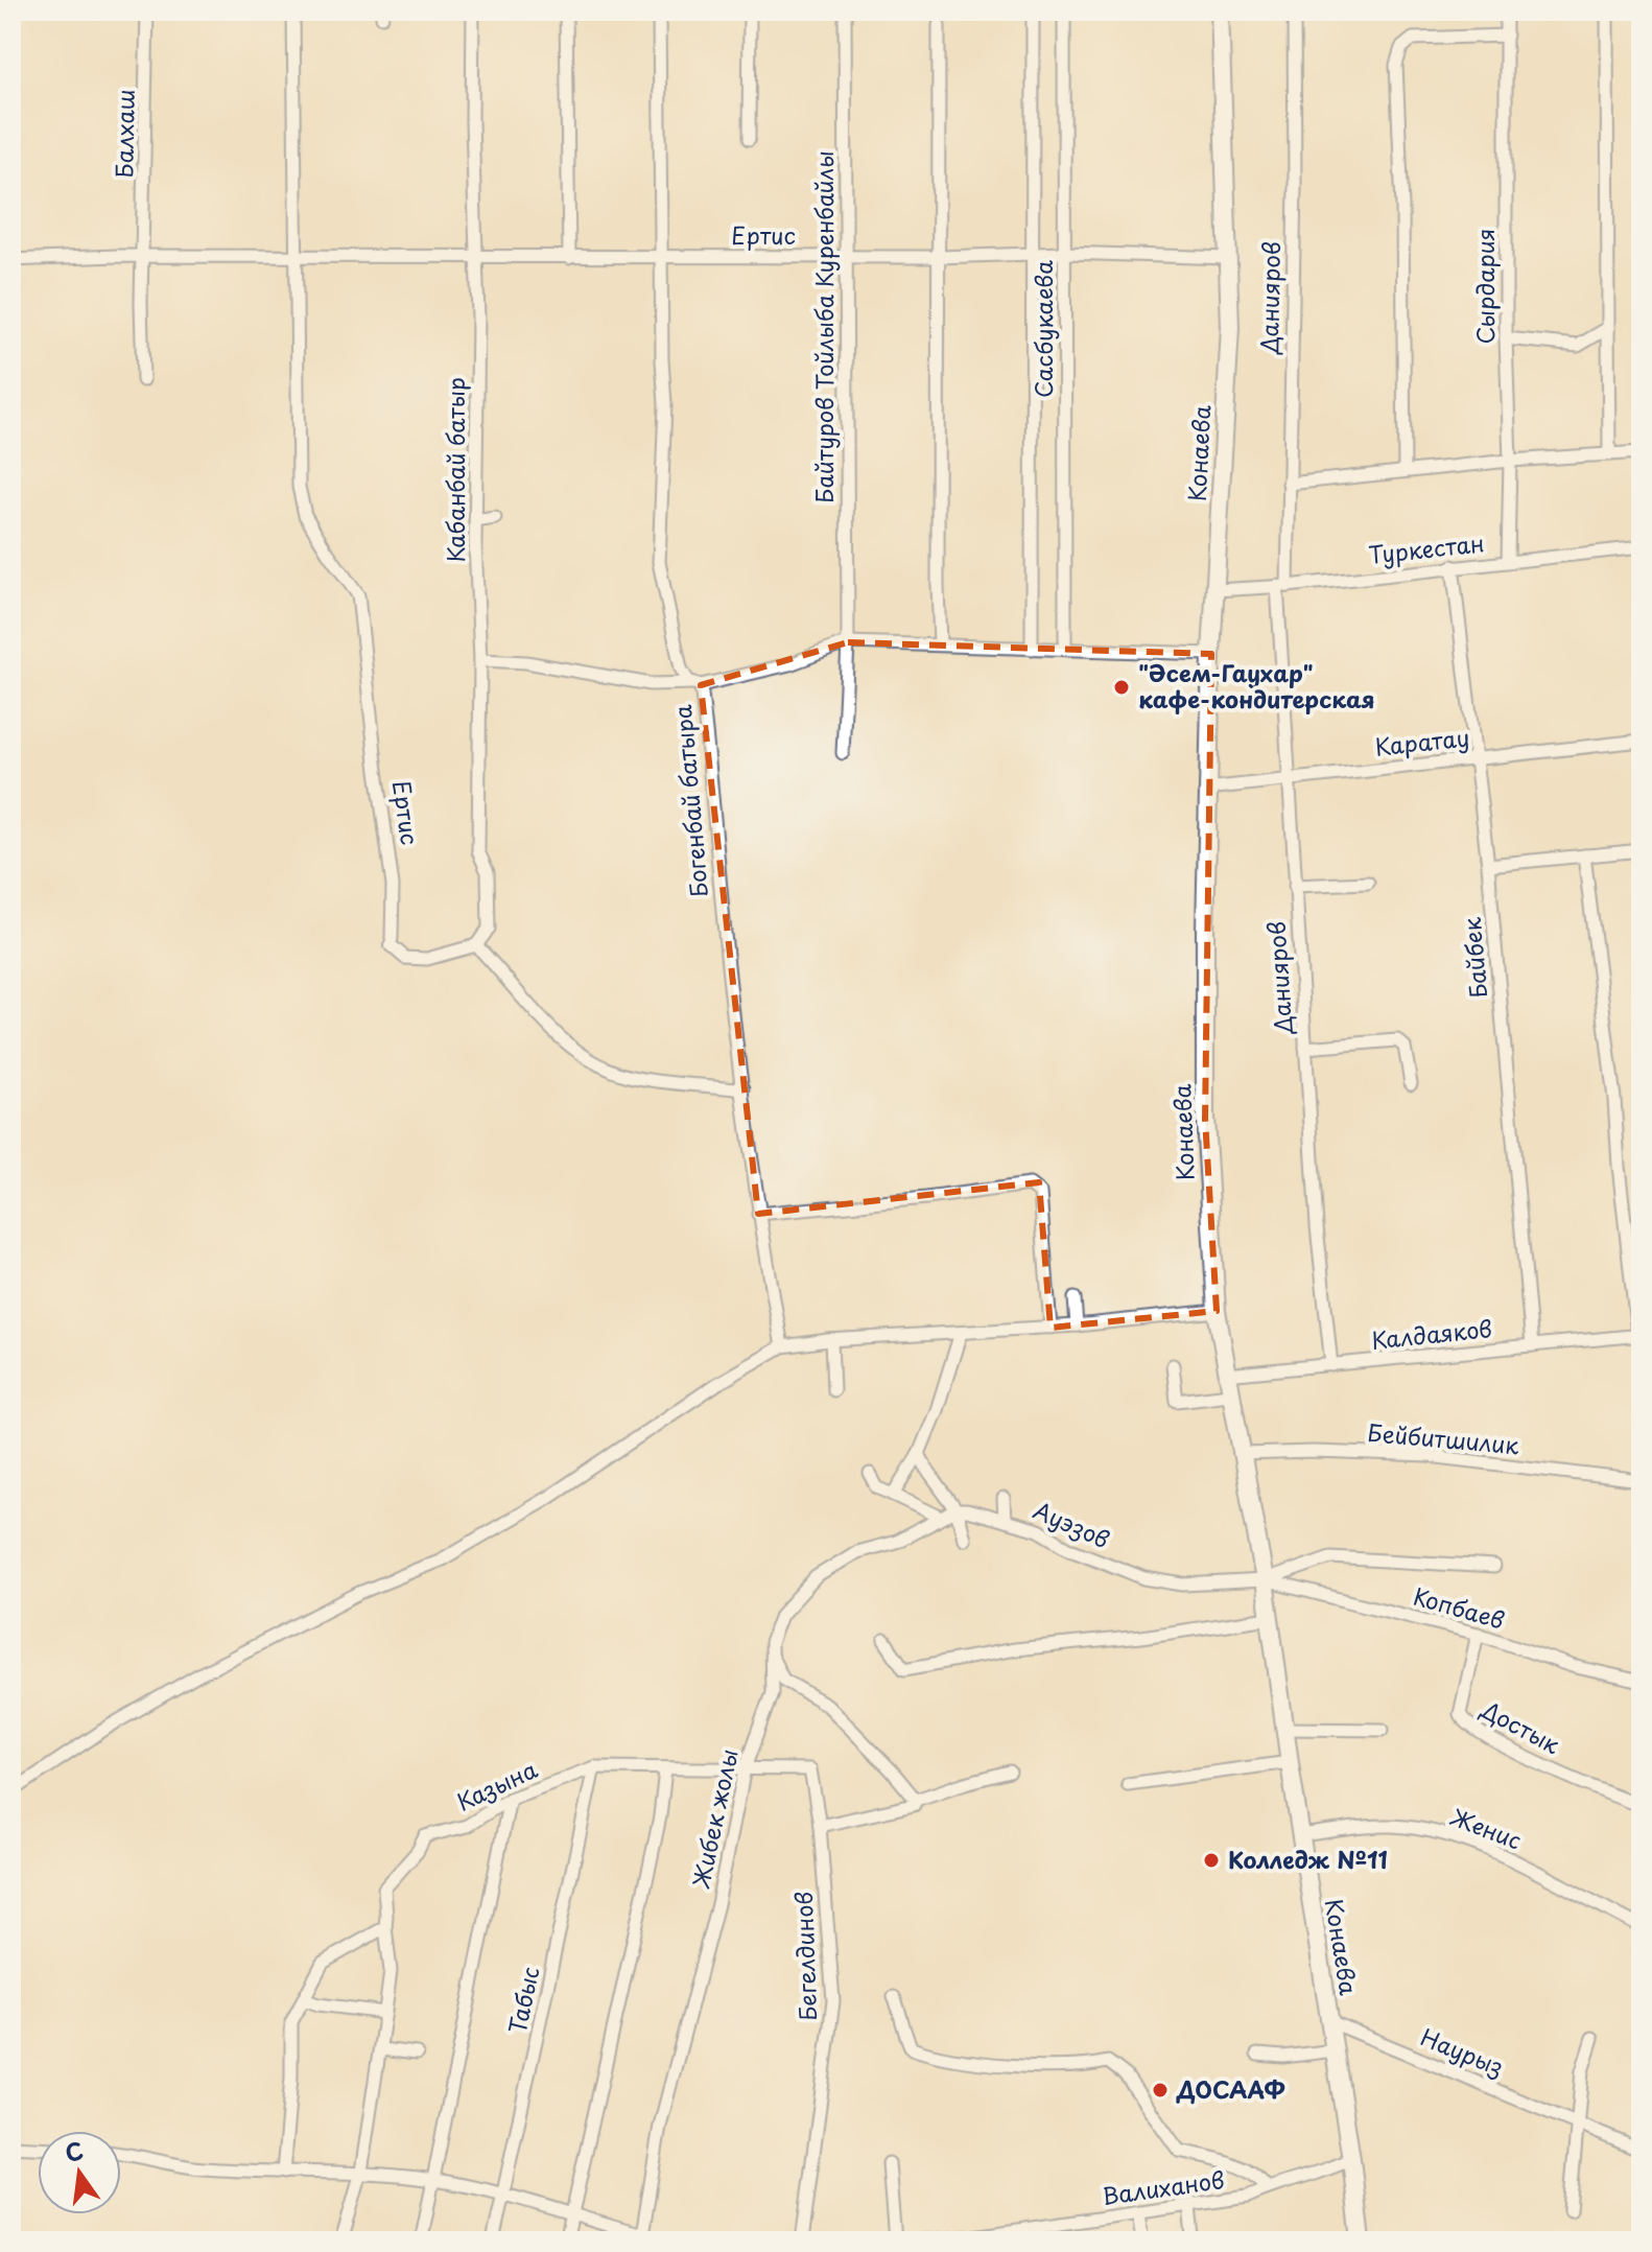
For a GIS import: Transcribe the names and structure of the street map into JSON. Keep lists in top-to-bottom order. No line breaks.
{"streets":{"main road":["Конаева"],"street":["Балхаш","Ертис","Сырдария","Данияров","Байтуров Тойлыба Куренбайлы","Сасбукаева","Кабанбай батыр","Туркестан","Каратау","Богенбай батыра","Байбек","Калдаяков","Бейбитшилик","Ауэзов","Копбаев","Достык","Казына","Жибек жолы","Женис","Бегелдинов","Табыс","Наурыз","Валиханов"]},"crossings":[["Ертис","Байтуров Тойлыба Куренбайлы"],["Ертис","Сасбукаева"],["Ертис","Конаева"],["Ертис","Кабанбай батыр"],["Ертис","Богенбай батыра"],["Сырдария","Туркестан"],["Данияров","Туркестан"],["Данияров","Каратау"],["Данияров","Калдаяков"],["Конаева","Туркестан"],["Конаева","Каратау"],["Конаева","Калдаяков"],["Конаева","Бейбитшилик"],["Конаева","Ауэзов"],["Конаева","Копбаев"],["Конаева","Женис"],["Конаева","Наурыз"],["Конаева","Валиханов"],["Туркестан","Байбек"],["Каратау","Байбек"],["Байбек","Калдаяков"],["Ауэзов","Копбаев"],["Ауэзов","Жибек жолы"],["Копбаев","Достык"],["Казына","Жибек жолы"],["Казына","Бегелдинов"],["Казына","Табыс"]],"places":["\"Әсем-Гаухар\" кафе-кондитерская","Колледж №11","ДОСААФ"],"north":"top"}
